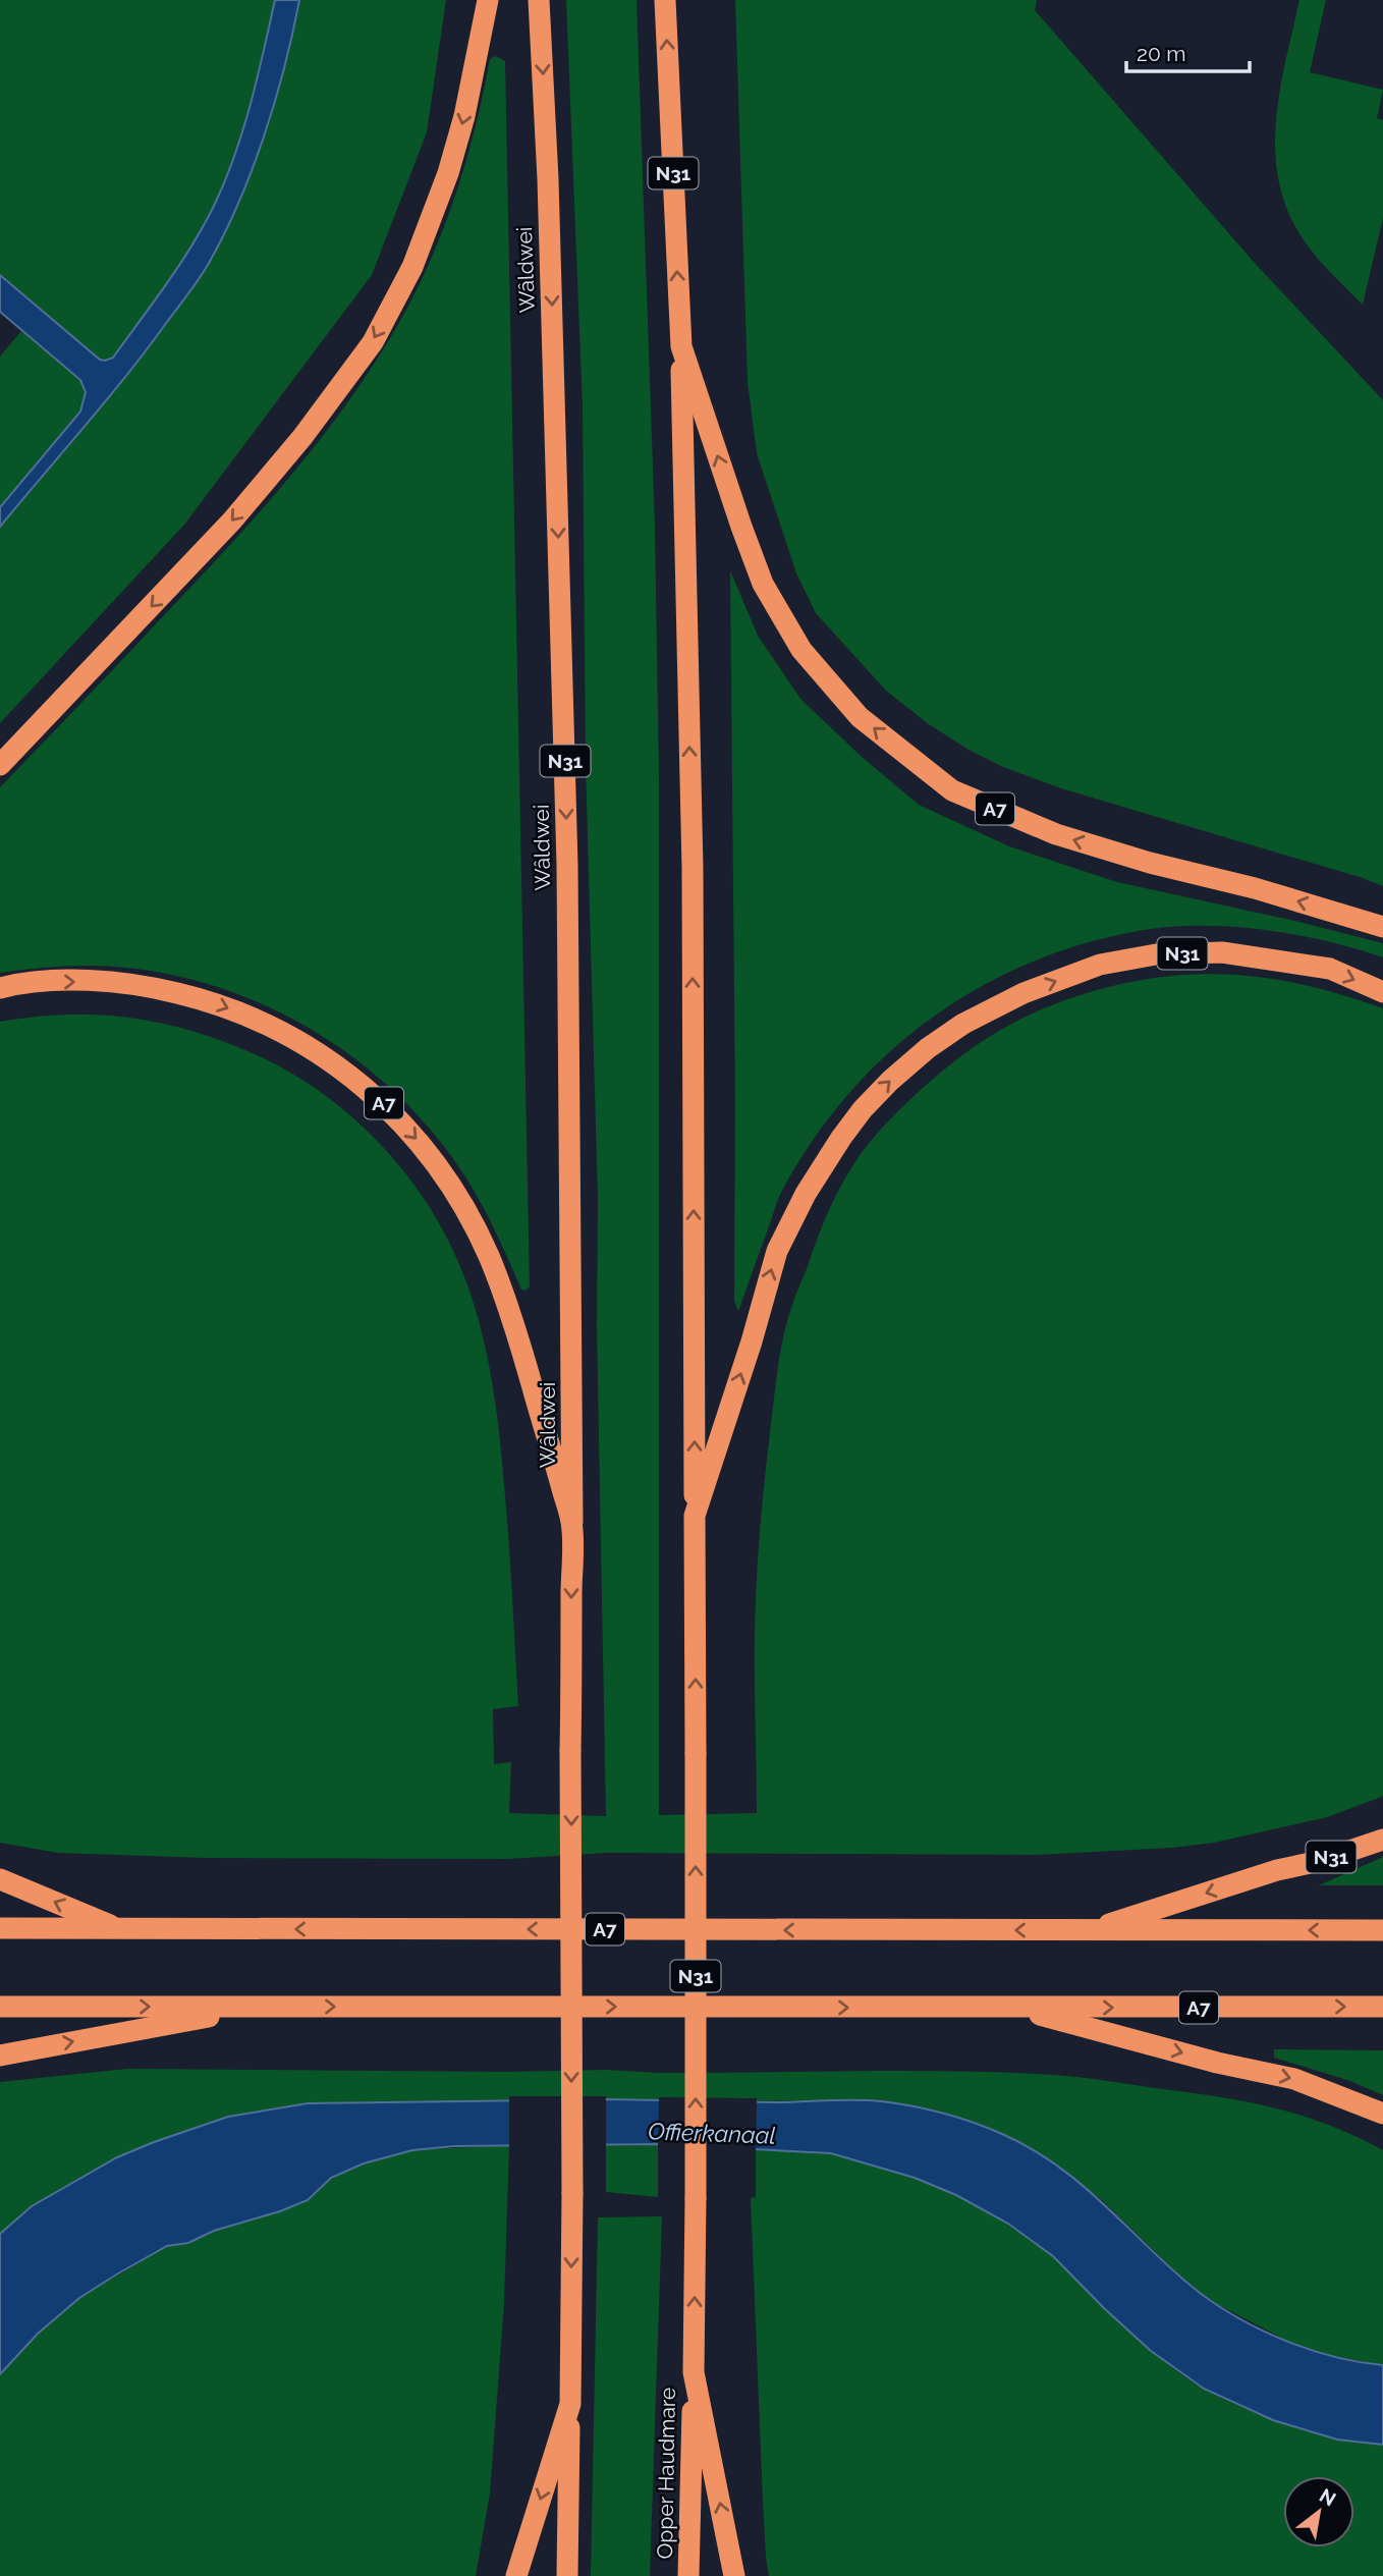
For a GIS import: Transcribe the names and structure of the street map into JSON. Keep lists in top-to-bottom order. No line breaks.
{"streets":{"highway":["N31","Wâldwei","A7","Opper Haudmare"]},"crossings":[["N31","Wâldwei"],["N31","A7"],["N31","Opper Haudmare"],["Wâldwei","A7"]],"water":["Offierkanaal"],"scale_bar":"20 m","north":"top right"}
